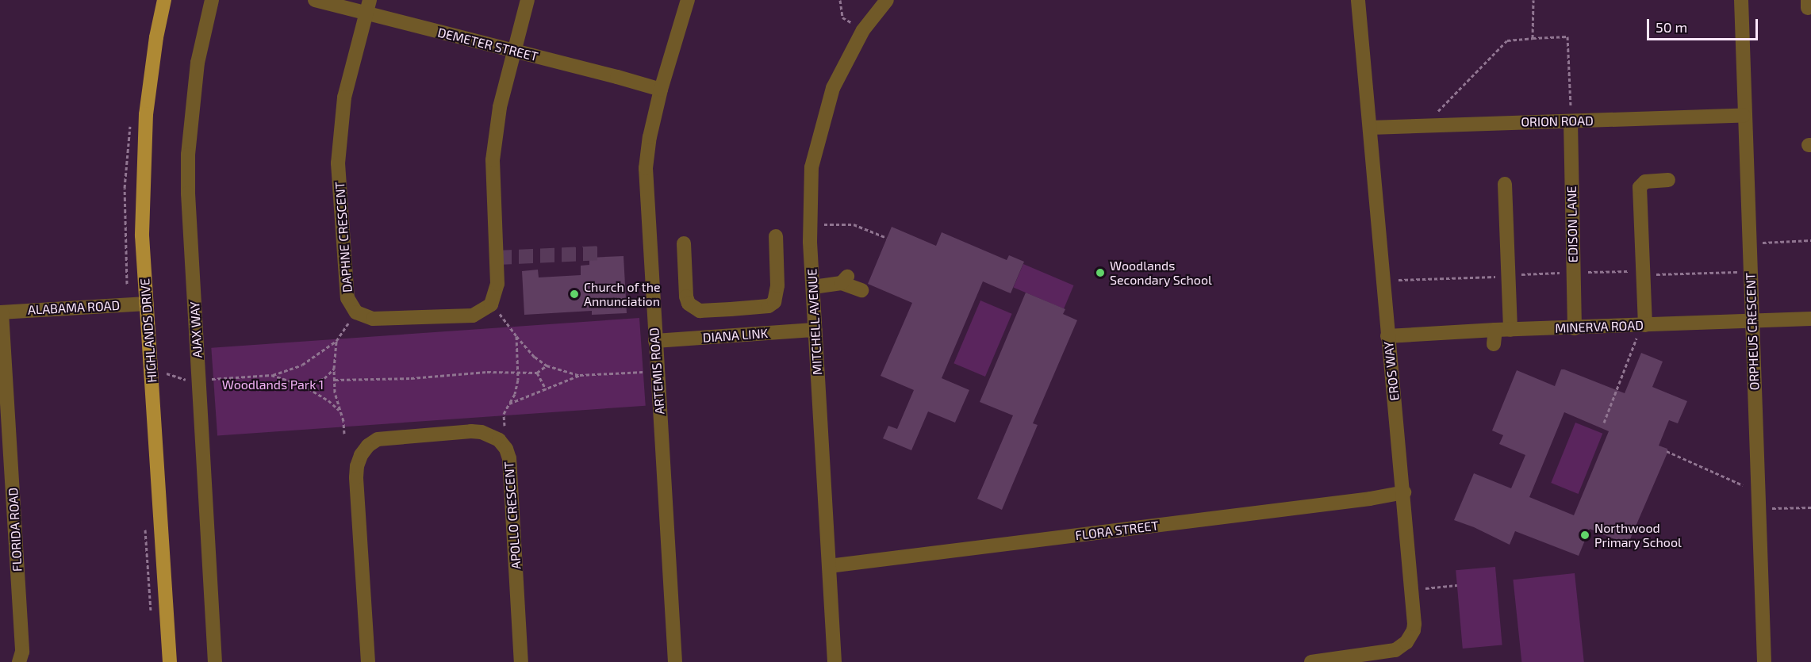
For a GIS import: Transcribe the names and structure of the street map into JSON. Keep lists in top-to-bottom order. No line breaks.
{"streets":{"main road":["HIGHLANDS DRIVE"],"street":["DEMETER STREET","ORION ROAD","EDISON LANE","DAPHNE CRESCENT","ALABAMA ROAD","MITCHELL AVENUE","MINERVA ROAD","AJAX WAY","ORPHEUS CRESCENT","DIANA LINK","ARTEMIS ROAD","EROS WAY","APOLLO CRESCENT","FLORIDA ROAD","FLORA STREET"]},"crossings":[["DEMETER STREET","DAPHNE CRESCENT"],["DEMETER STREET","ARTEMIS ROAD"],["ORION ROAD","EDISON LANE"],["ORION ROAD","ORPHEUS CRESCENT"],["ORION ROAD","EROS WAY"],["EDISON LANE","MINERVA ROAD"],["ALABAMA ROAD","HIGHLANDS DRIVE"],["ALABAMA ROAD","FLORIDA ROAD"],["MITCHELL AVENUE","DIANA LINK"],["MITCHELL AVENUE","FLORA STREET"],["MINERVA ROAD","ORPHEUS CRESCENT"],["MINERVA ROAD","EROS WAY"],["DIANA LINK","ARTEMIS ROAD"],["EROS WAY","FLORA STREET"]],"parks":["Woodlands Park 1"],"places":["Woodlands Secondary School","Church of the Annunciation","Northwood Primary School"],"scale_bar":"50 m"}
